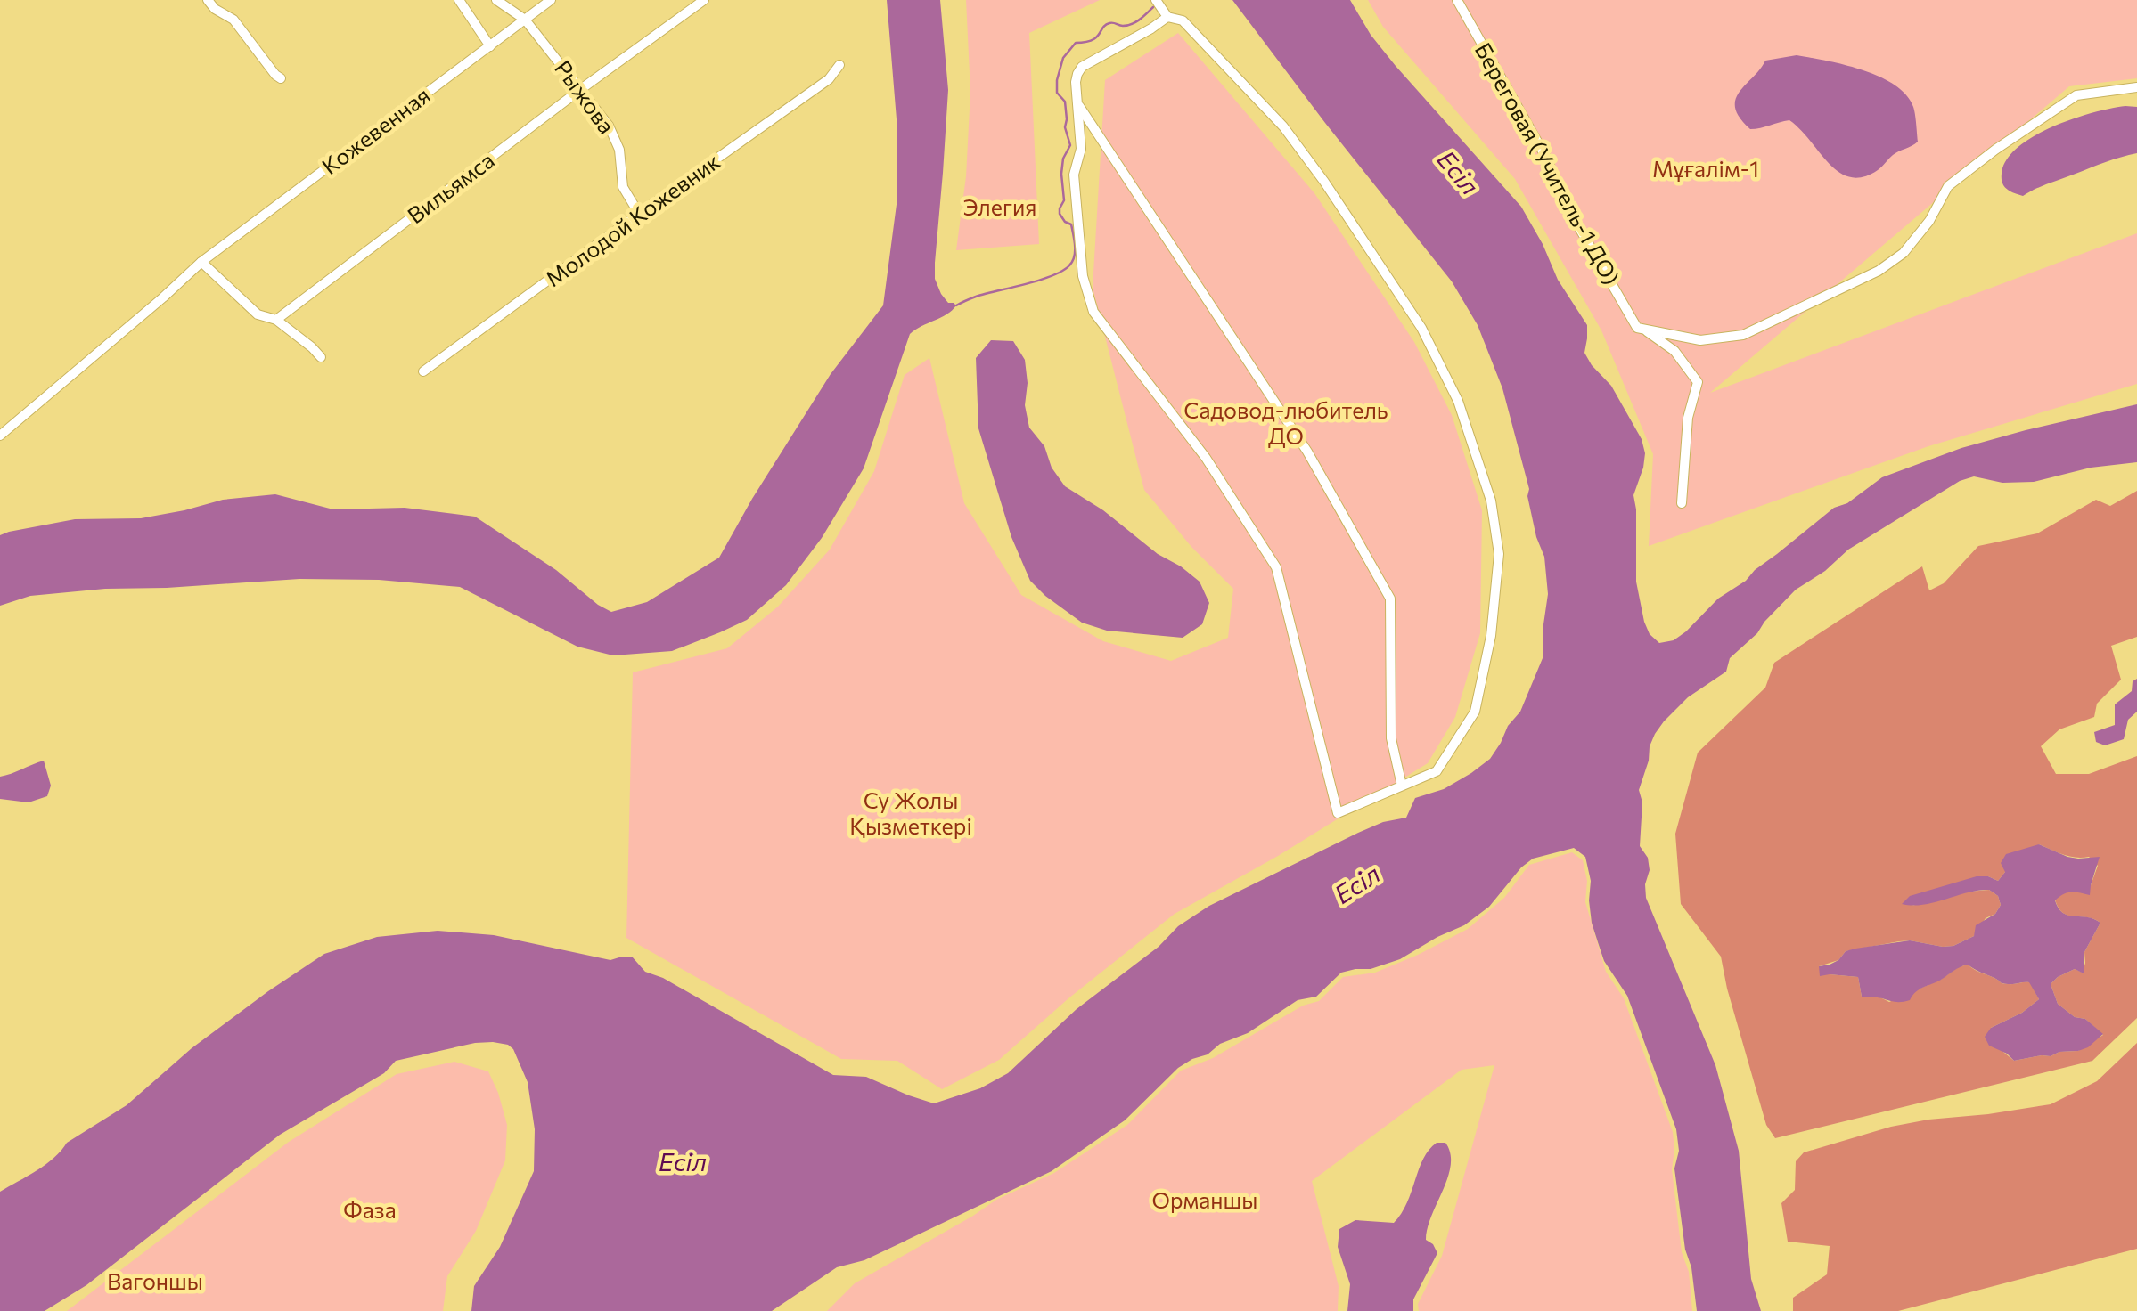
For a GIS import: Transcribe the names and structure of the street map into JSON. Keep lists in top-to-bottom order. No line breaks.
{"streets":{"street":["Рыжова","Кожевенная","Береговая (Учитель-1 ДО)","Вильямса","Молодой Кожевник"]},"crossings":[["Рыжова","Кожевенная"],["Рыжова","Вильямса"],["Рыжова","Молодой Кожевник"]],"water":["Есіл"],"parks":["Мұғалім-1","Элегия","Садовод-любитель ДО","Су Жолы Қызметкері","Орманшы","Фаза","Вагоншы"]}
